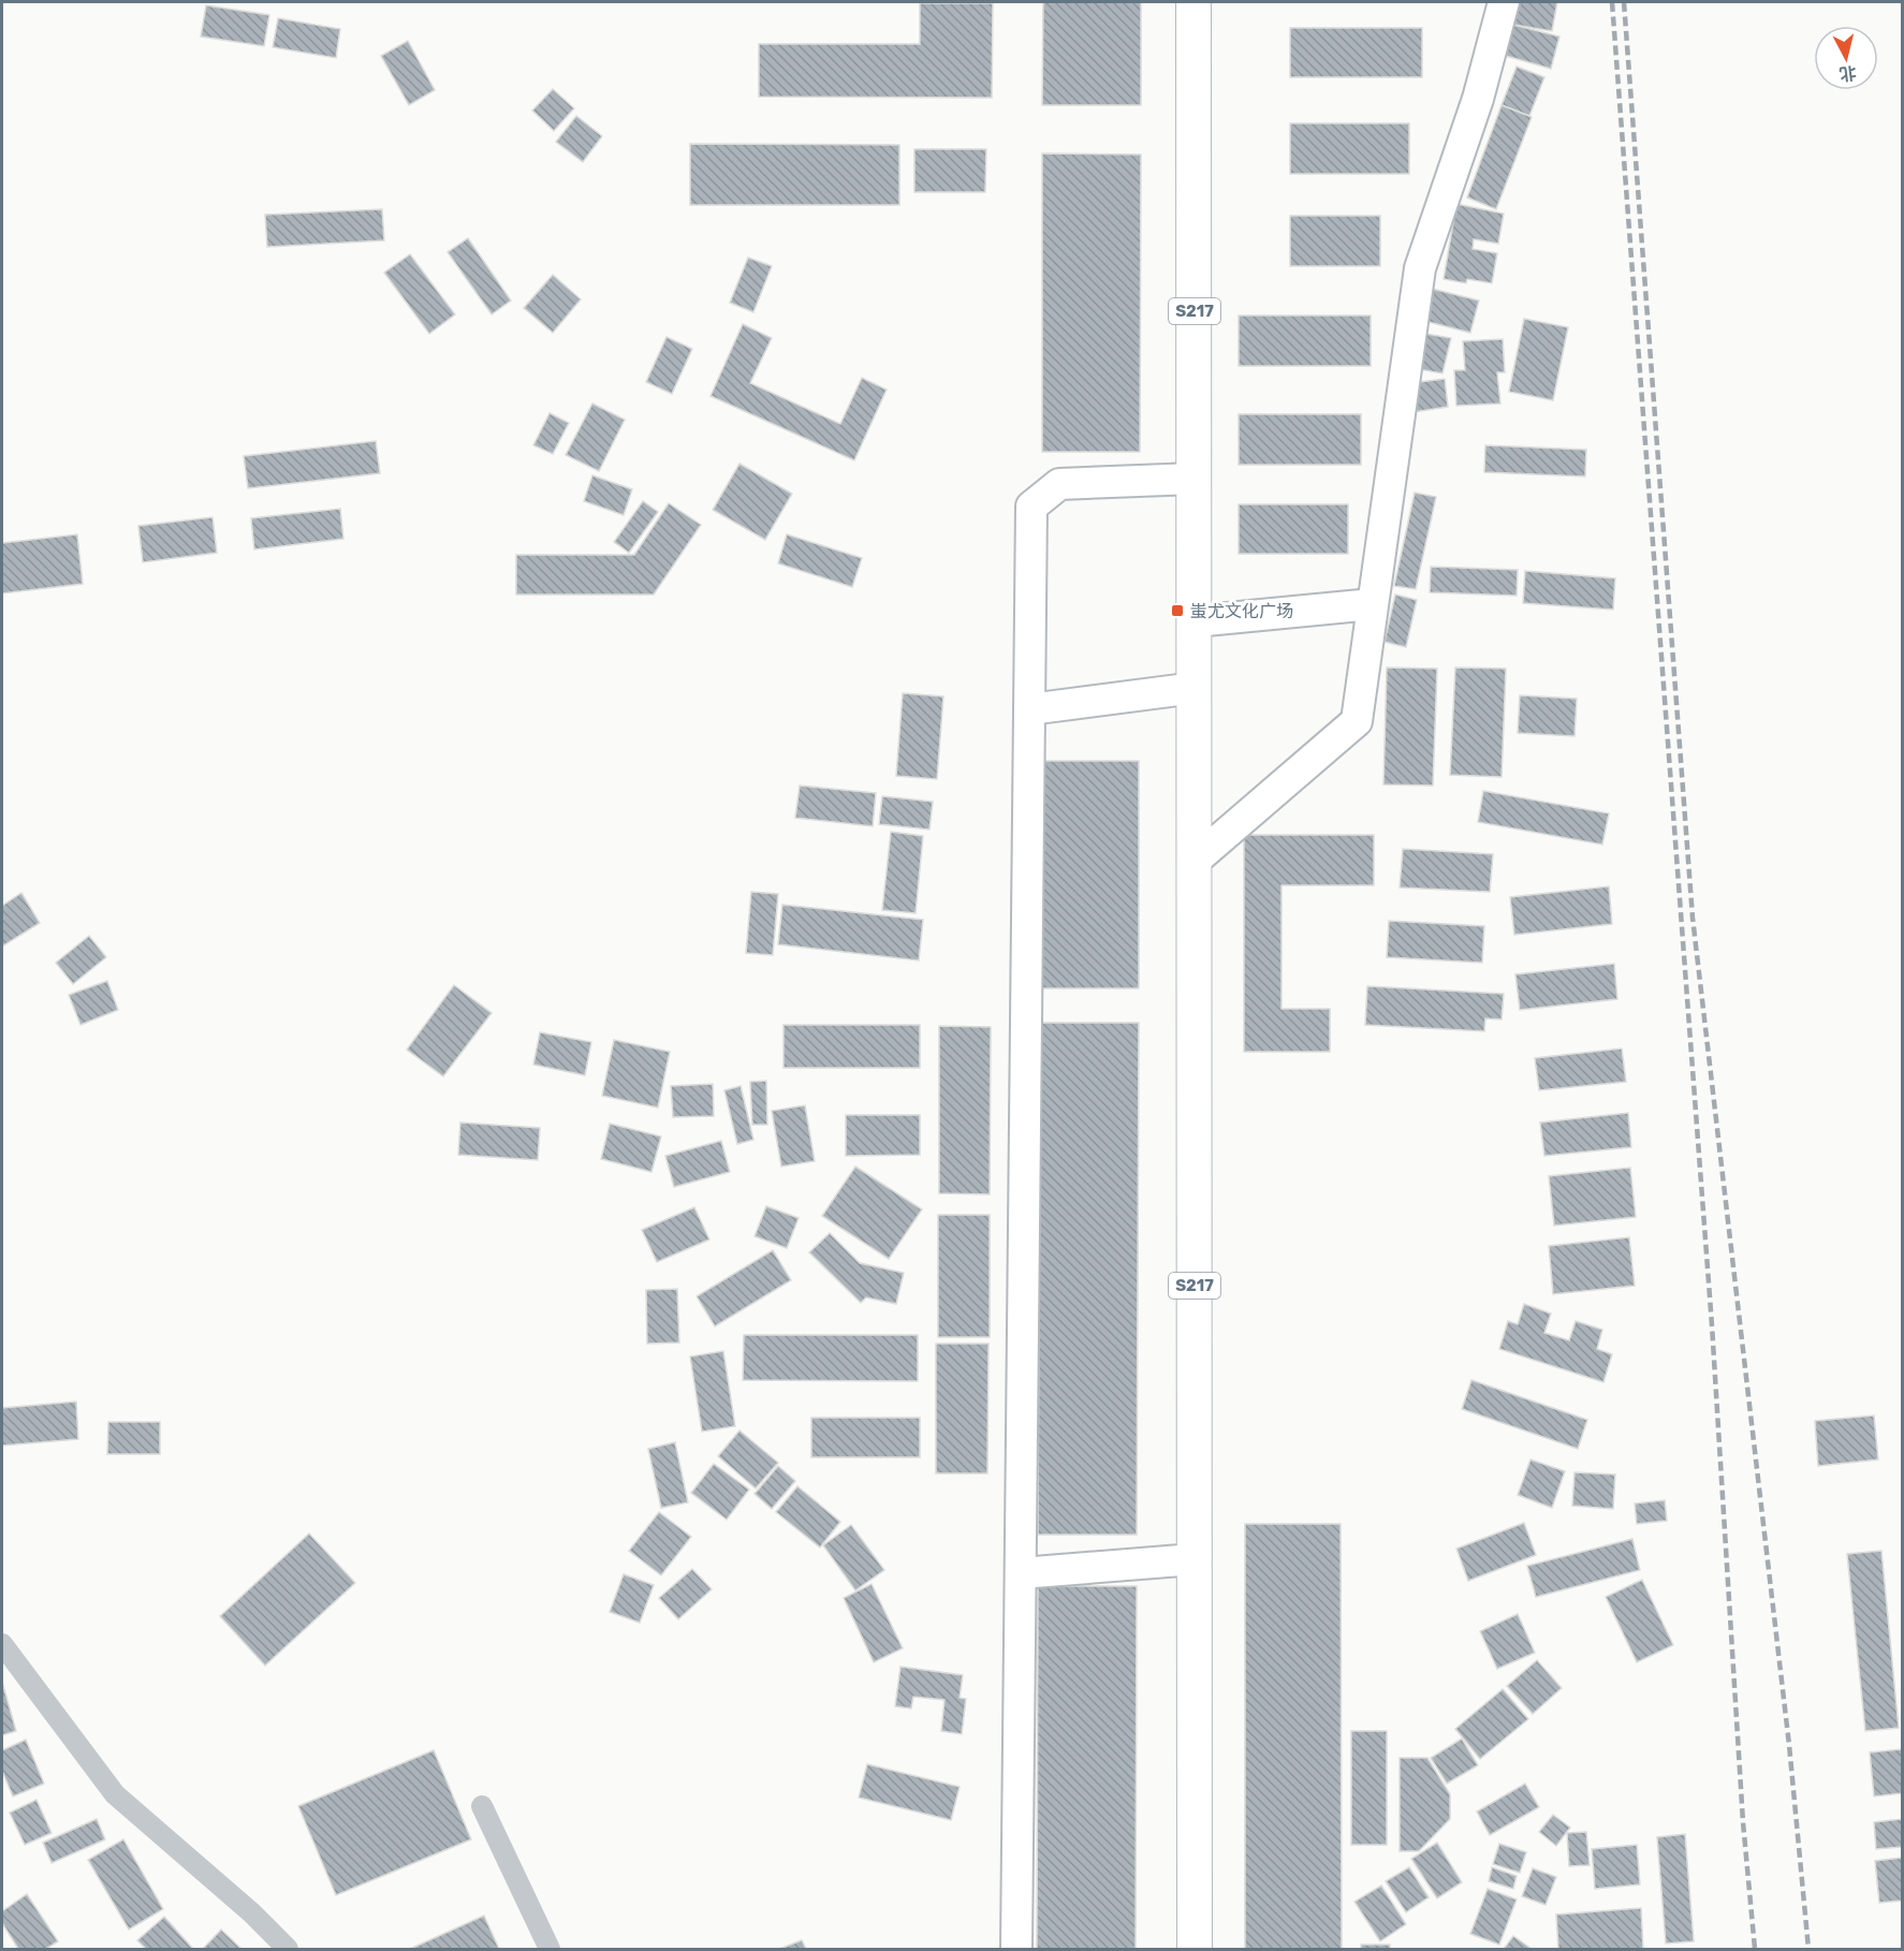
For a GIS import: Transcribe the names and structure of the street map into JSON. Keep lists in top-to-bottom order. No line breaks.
{"streets":{"main road":["S217"]},"places":{"transit":["蚩尤文化广场"]},"north":"bottom"}
